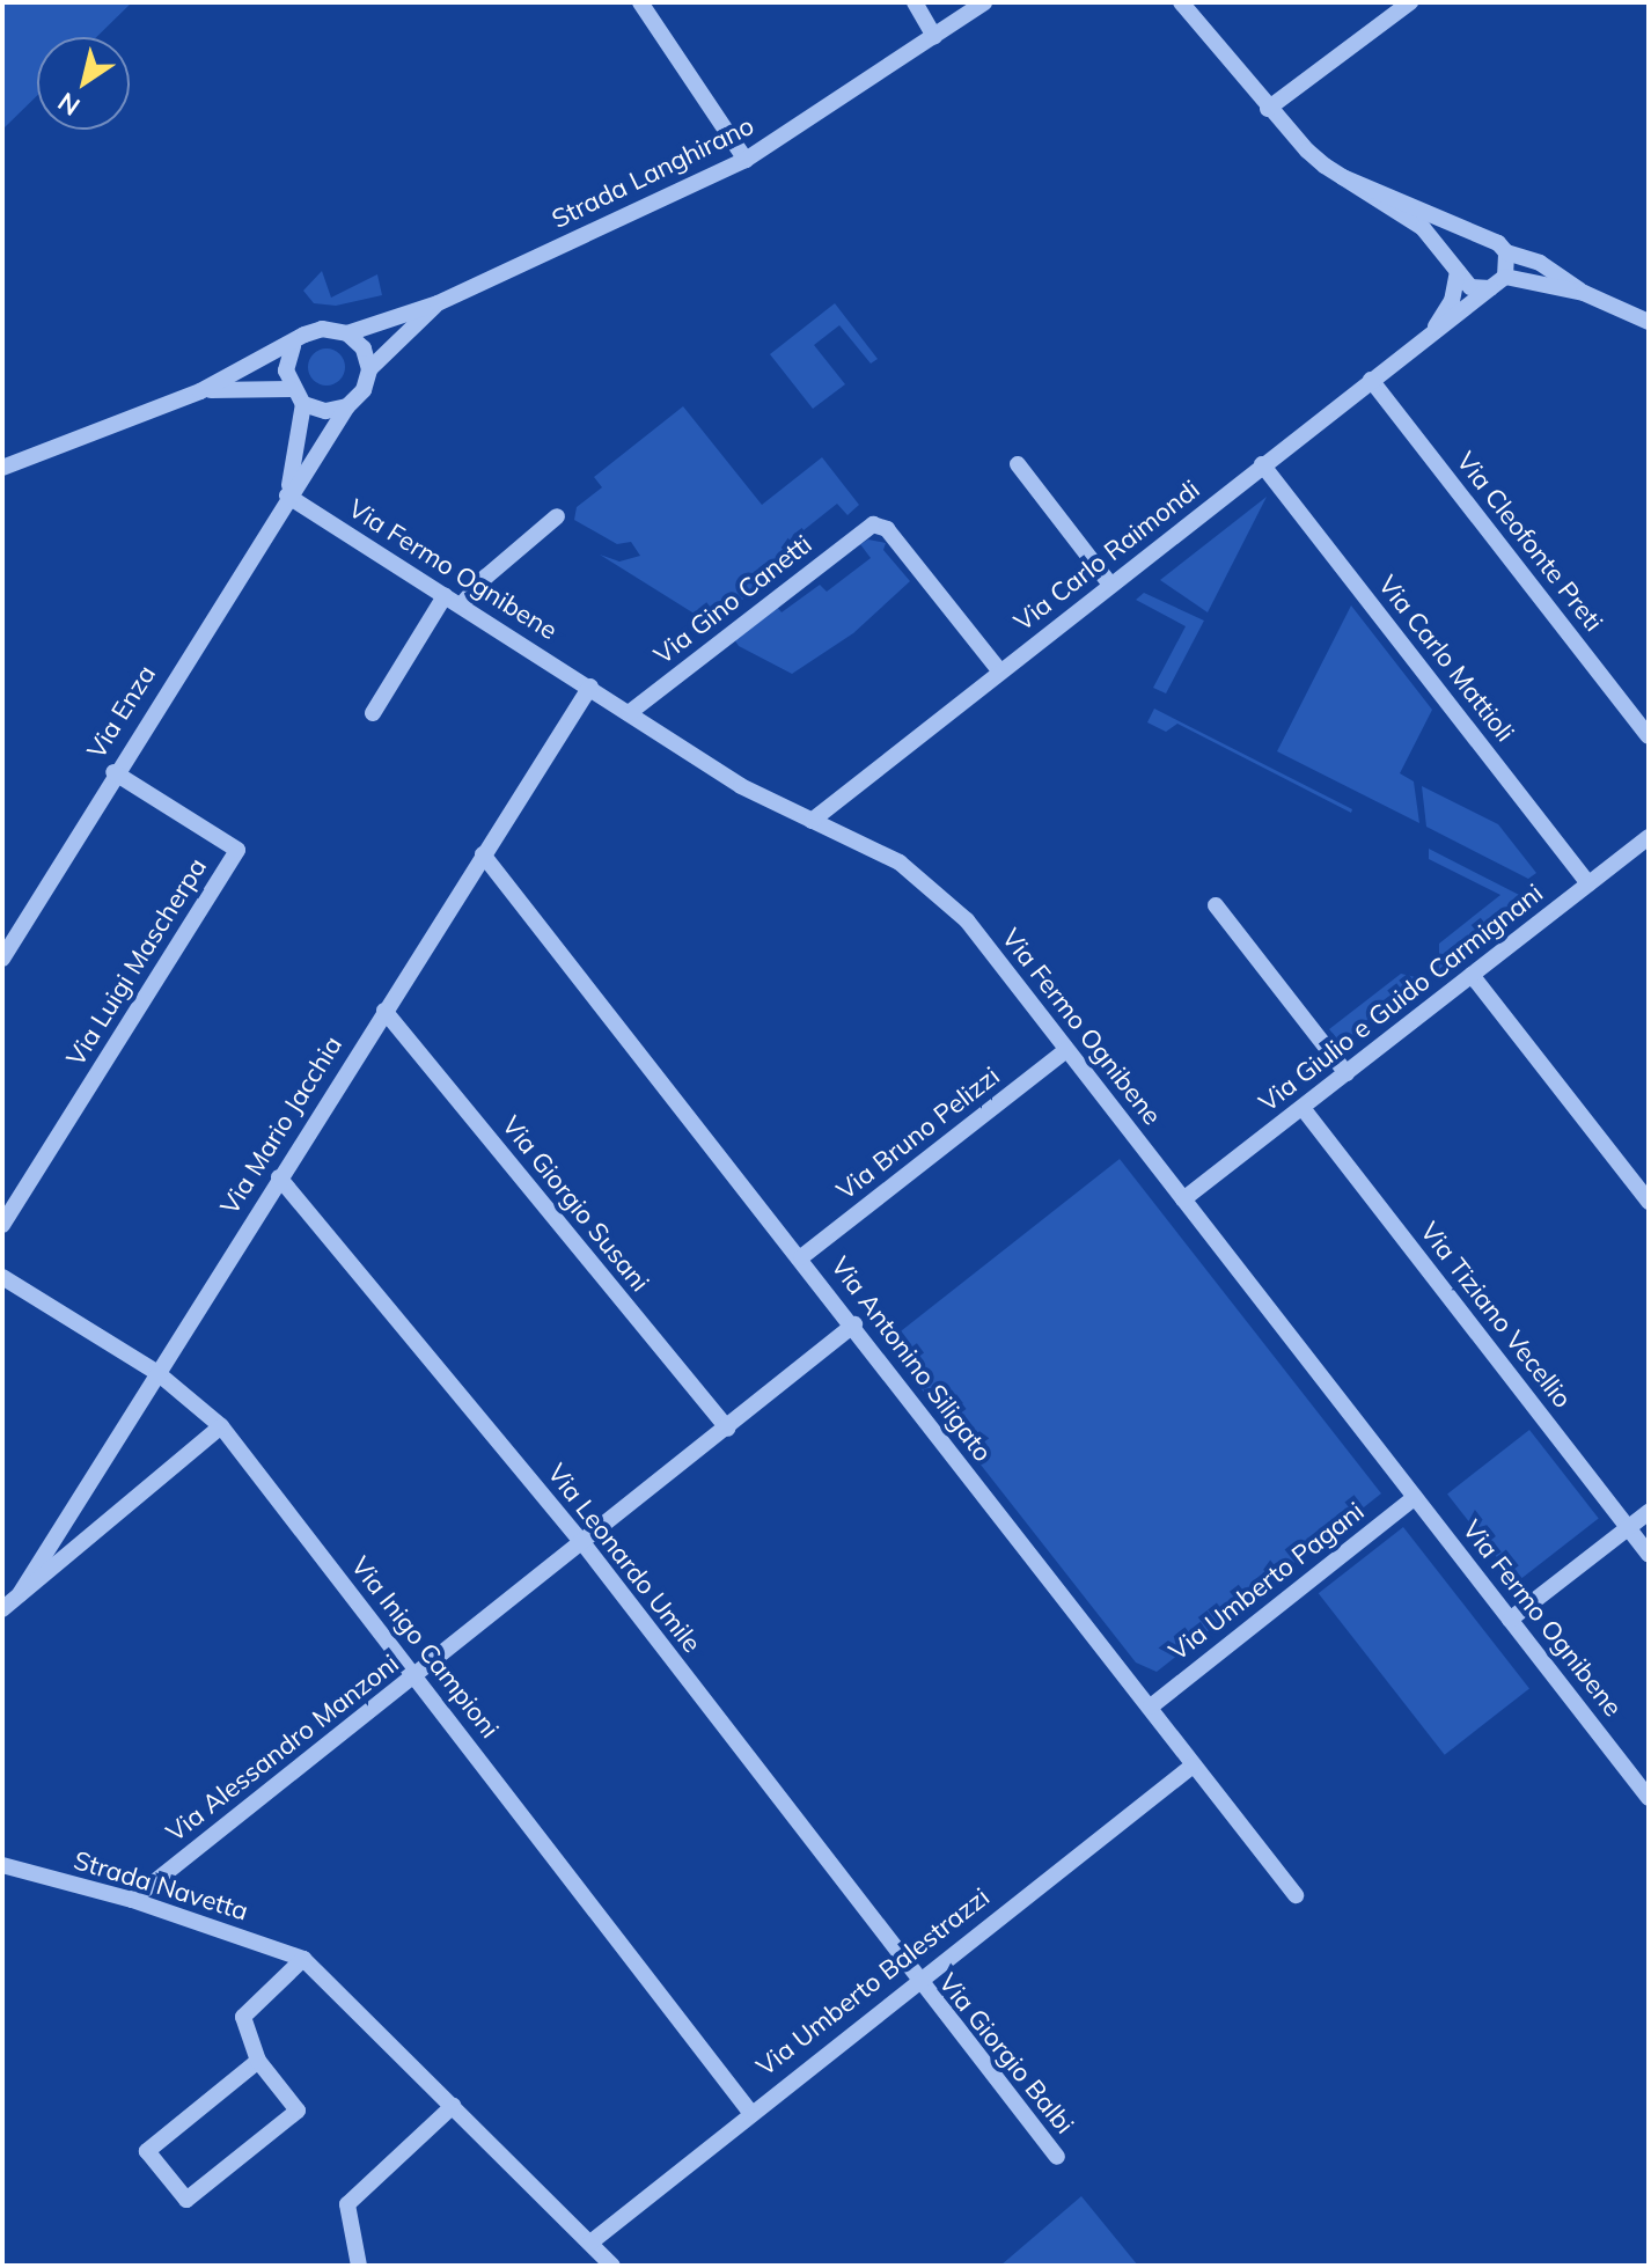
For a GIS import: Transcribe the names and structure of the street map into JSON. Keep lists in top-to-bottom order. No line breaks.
{"streets":{"street":["Strada Langhirano","Via Cleofonte Preti","Via Carlo Raimondi","Via Fermo Ognibene","Via Gino Canetti","Via Carlo Mattioli","Via Enza","Via Luigi Mascherpa","Via Giulio e Guido Carmignani","Via Mario Jacchia","Via Bruno Pelizzi","Via Giorgio Susani","Via Tiziano Vecellio","Via Antonino Siligato","Via Leonardo Umile","Via Umberto Pagani","Via Inigo Campioni","Via Alessandro Manzoni","Strada Navetta","Via Umberto Balestrazzi","Via Giorgio Balbi"]},"crossings":[["Strada Langhirano","Via Enza"],["Via Cleofonte Preti","Via Carlo Raimondi"],["Via Carlo Raimondi","Via Fermo Ognibene"],["Via Carlo Raimondi","Via Gino Canetti"],["Via Carlo Raimondi","Via Carlo Mattioli"],["Via Fermo Ognibene","Via Gino Canetti"],["Via Fermo Ognibene","Via Enza"],["Via Fermo Ognibene","Via Giulio e Guido Carmignani"],["Via Fermo Ognibene","Via Mario Jacchia"],["Via Fermo Ognibene","Via Bruno Pelizzi"],["Via Fermo Ognibene","Via Umberto Pagani"],["Via Carlo Mattioli","Via Giulio e Guido Carmignani"],["Via Enza","Via Luigi Mascherpa"],["Via Giulio e Guido Carmignani","Via Tiziano Vecellio"],["Via Mario Jacchia","Via Giorgio Susani"],["Via Mario Jacchia","Via Antonino Siligato"],["Via Mario Jacchia","Via Leonardo Umile"],["Via Mario Jacchia","Via Inigo Campioni"],["Via Bruno Pelizzi","Via Antonino Siligato"],["Via Giorgio Susani","Via Alessandro Manzoni"],["Via Antonino Siligato","Via Umberto Pagani"],["Via Antonino Siligato","Via Alessandro Manzoni"],["Via Antonino Siligato","Via Umberto Balestrazzi"],["Via Leonardo Umile","Via Alessandro Manzoni"],["Via Leonardo Umile","Via Umberto Balestrazzi"],["Via Leonardo Umile","Via Giorgio Balbi"],["Via Inigo Campioni","Via Alessandro Manzoni"],["Via Inigo Campioni","Via Umberto Balestrazzi"],["Via Alessandro Manzoni","Strada Navetta"],["Strada Navetta","Via Umberto Balestrazzi"],["Via Umberto Balestrazzi","Via Giorgio Balbi"]],"north":"bottom left"}
